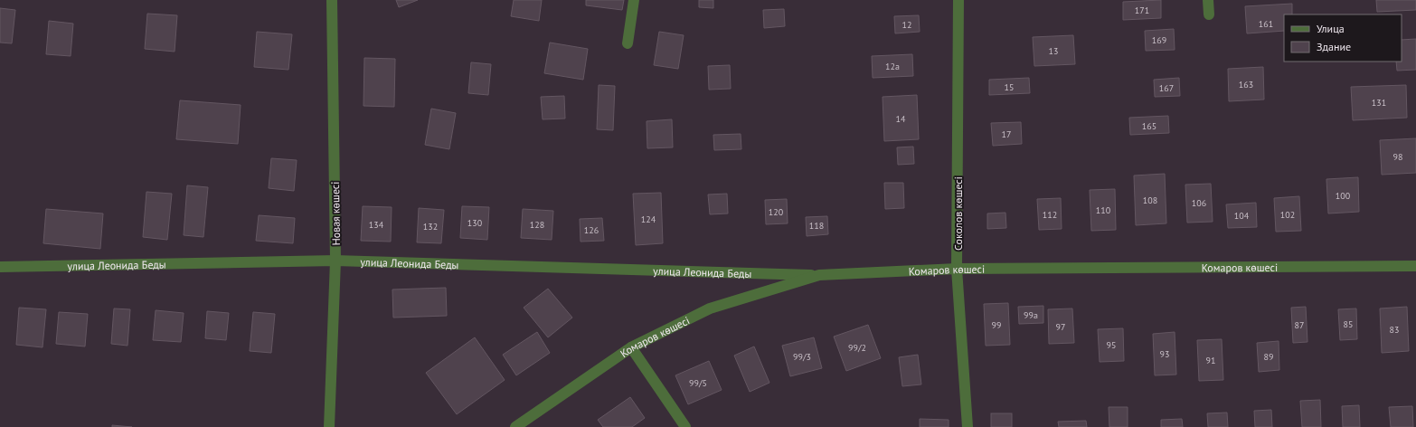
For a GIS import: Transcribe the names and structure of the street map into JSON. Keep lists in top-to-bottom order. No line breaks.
{"streets":{"street":["Новая көшесі","Соколов көшесі","улица Леонида Беды","Комаров көшесі"]},"crossings":[["Новая көшесі","улица Леонида Беды"],["Соколов көшесі","Комаров көшесі"],["улица Леонида Беды","Комаров көшесі"]],"house_numbers":["171","161","12","169","13","12а","163","15","167","131","14","165","17","98","100","108","106","110","120","112","102","104","124","130","134","128","118","132","126","99а","85","99","87","97","83","95","99/2","93","99/3","89","91","99/5"],"legend":["Улица","Здание"]}
